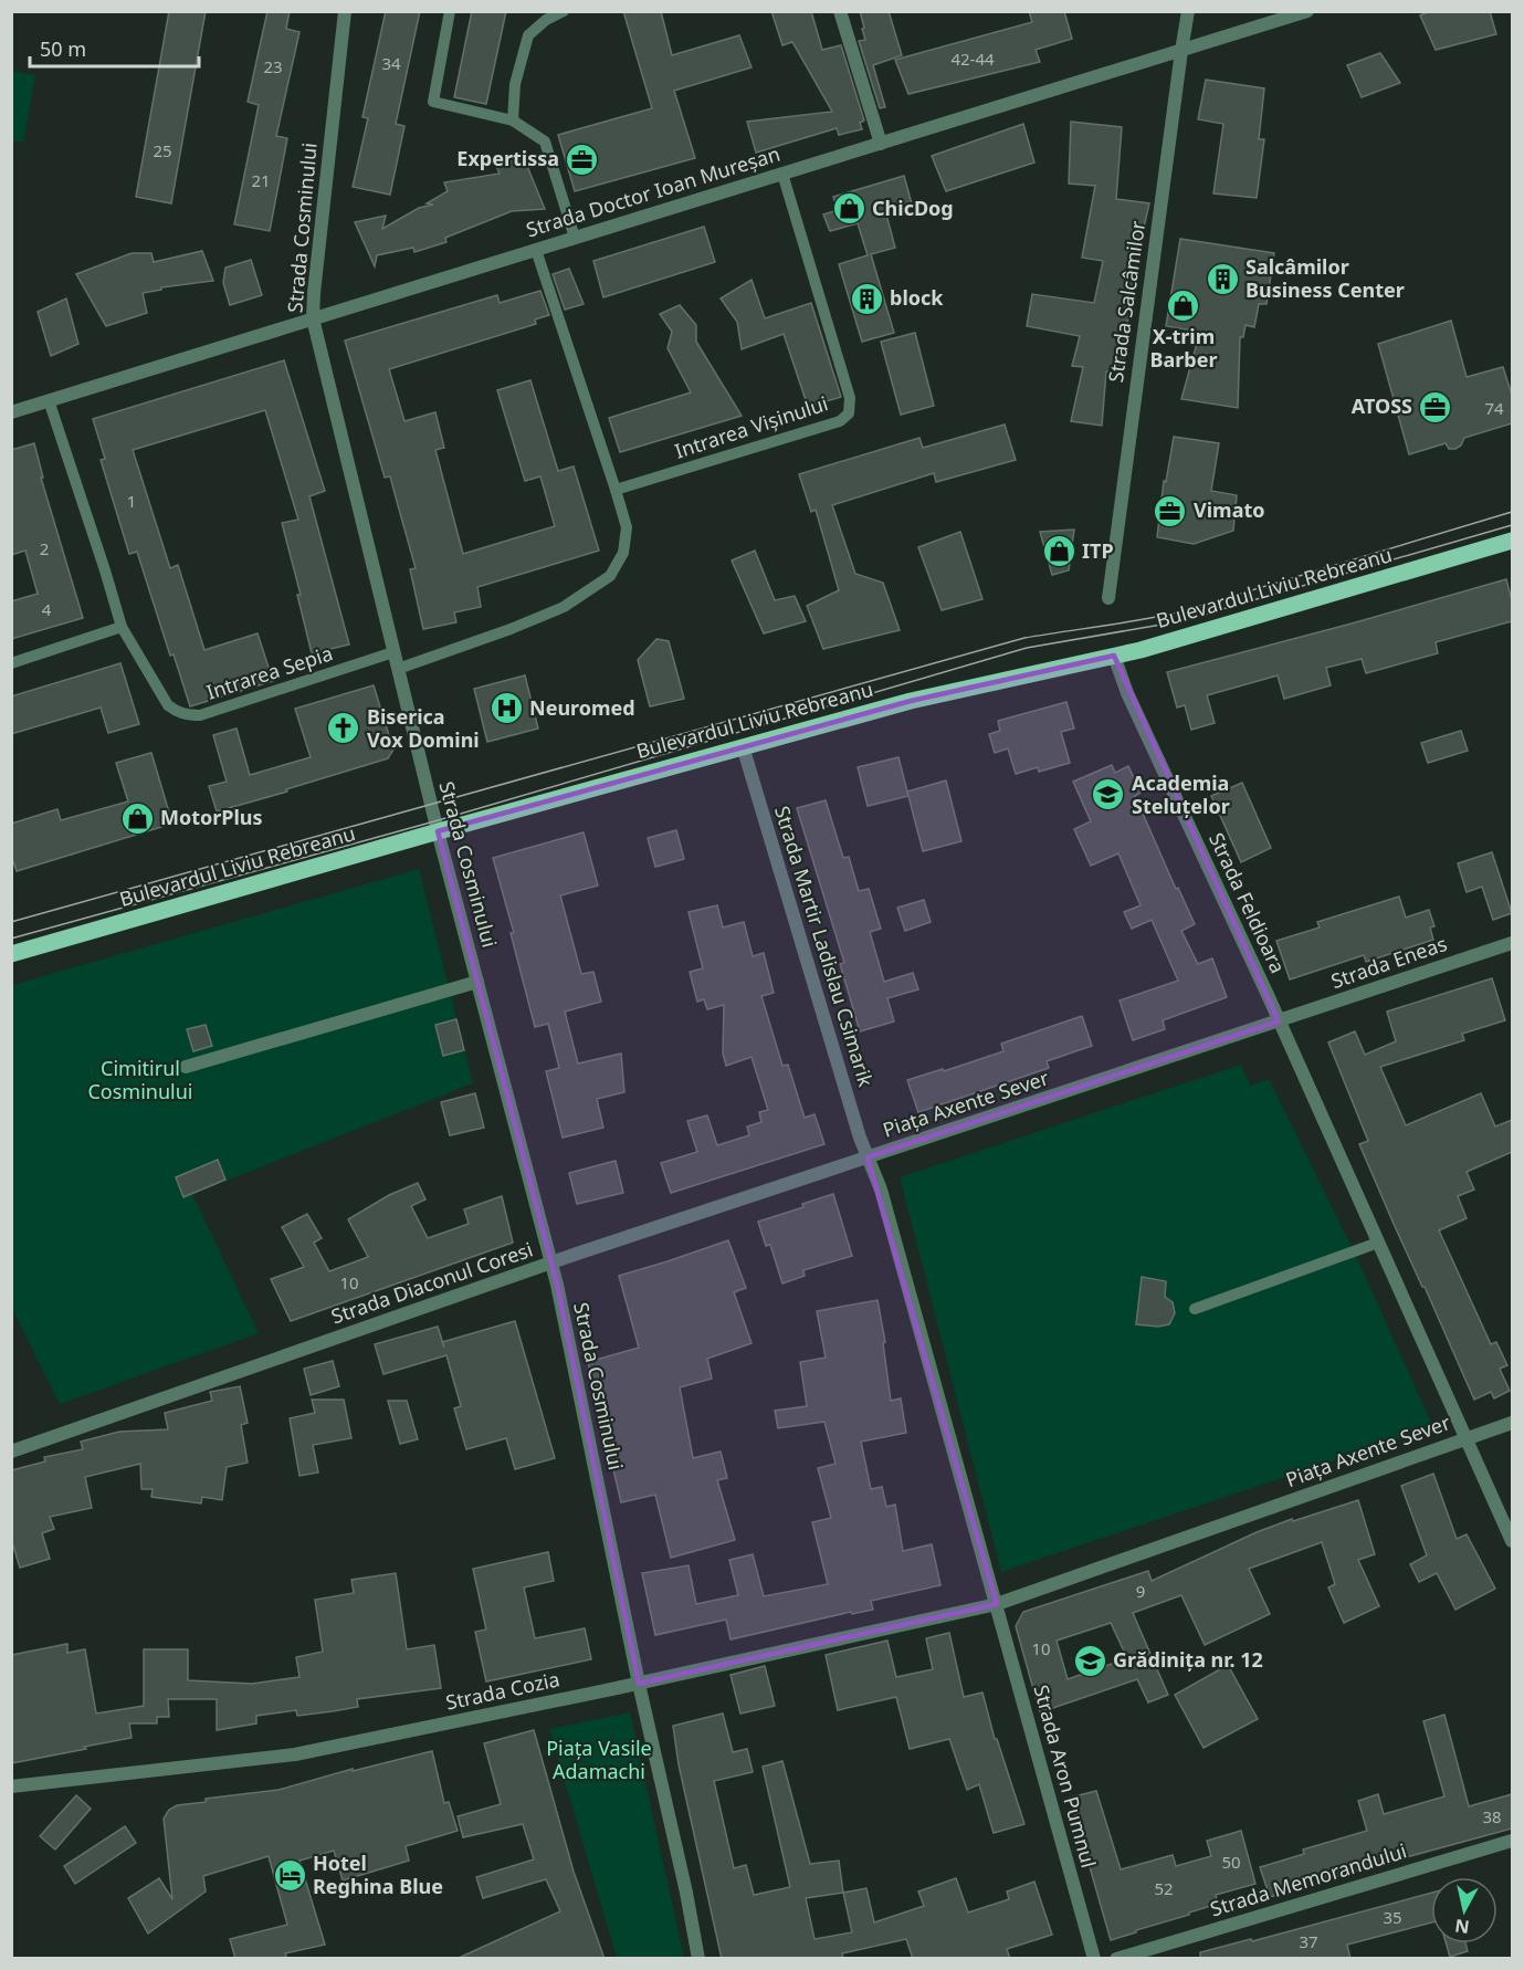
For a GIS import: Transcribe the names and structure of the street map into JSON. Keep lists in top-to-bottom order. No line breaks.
{"streets":{"main road":["Bulevardul Liviu Rebreanu"],"street":["Strada Doctor Ioan Mureșan","Strada Cosminului","Strada Salcâmilor","Strada Feldioara","Strada Martir Ladislau Csimarik","Strada Eneas","Piața Axente Sever","Strada Diaconul Coresi","Strada Cozia","Strada Aron Pumnul","Strada Memorandului"],"lane":["Intrarea Vișinului","Intrarea Sepia"]},"crossings":[["Strada Doctor Ioan Mureșan","Strada Cosminului"],["Strada Doctor Ioan Mureșan","Strada Salcâmilor"],["Strada Doctor Ioan Mureșan","Intrarea Vișinului"],["Strada Doctor Ioan Mureșan","Intrarea Sepia"],["Strada Cosminului","Bulevardul Liviu Rebreanu"],["Strada Cosminului","Intrarea Sepia"],["Strada Cosminului","Strada Diaconul Coresi"],["Strada Cosminului","Strada Cozia"],["Bulevardul Liviu Rebreanu","Strada Feldioara"],["Bulevardul Liviu Rebreanu","Strada Martir Ladislau Csimarik"],["Strada Feldioara","Strada Eneas"],["Strada Feldioara","Piața Axente Sever"],["Strada Martir Ladislau Csimarik","Piața Axente Sever"],["Strada Martir Ladislau Csimarik","Strada Diaconul Coresi"],["Strada Eneas","Piața Axente Sever"],["Piața Axente Sever","Strada Diaconul Coresi"],["Piața Axente Sever","Strada Cozia"],["Piața Axente Sever","Strada Aron Pumnul"],["Strada Cozia","Strada Aron Pumnul"]],"parks":["Cimitirul Cosminului","Piața Vasile Adamachi"],"places":{"office":["Expertissa","ATOSS","Vimato"],"shop":["ChicDog","X-trim Barber","ITP","MotorPlus"],"building":["Salcâmilor Business Center","block"],"hospital":["Neuromed"],"church":["Biserica Vox Domini"],"school or university":["Academia Steluțelor","Grădinița nr. 12"],"hotel":["Hotel Reghina Blue"]},"house_numbers":["42-44","34","23","25","21","74","1","2","4","10","9","10","38","50","52","35","37"],"scale_bar":"50 m","north":"bottom"}
